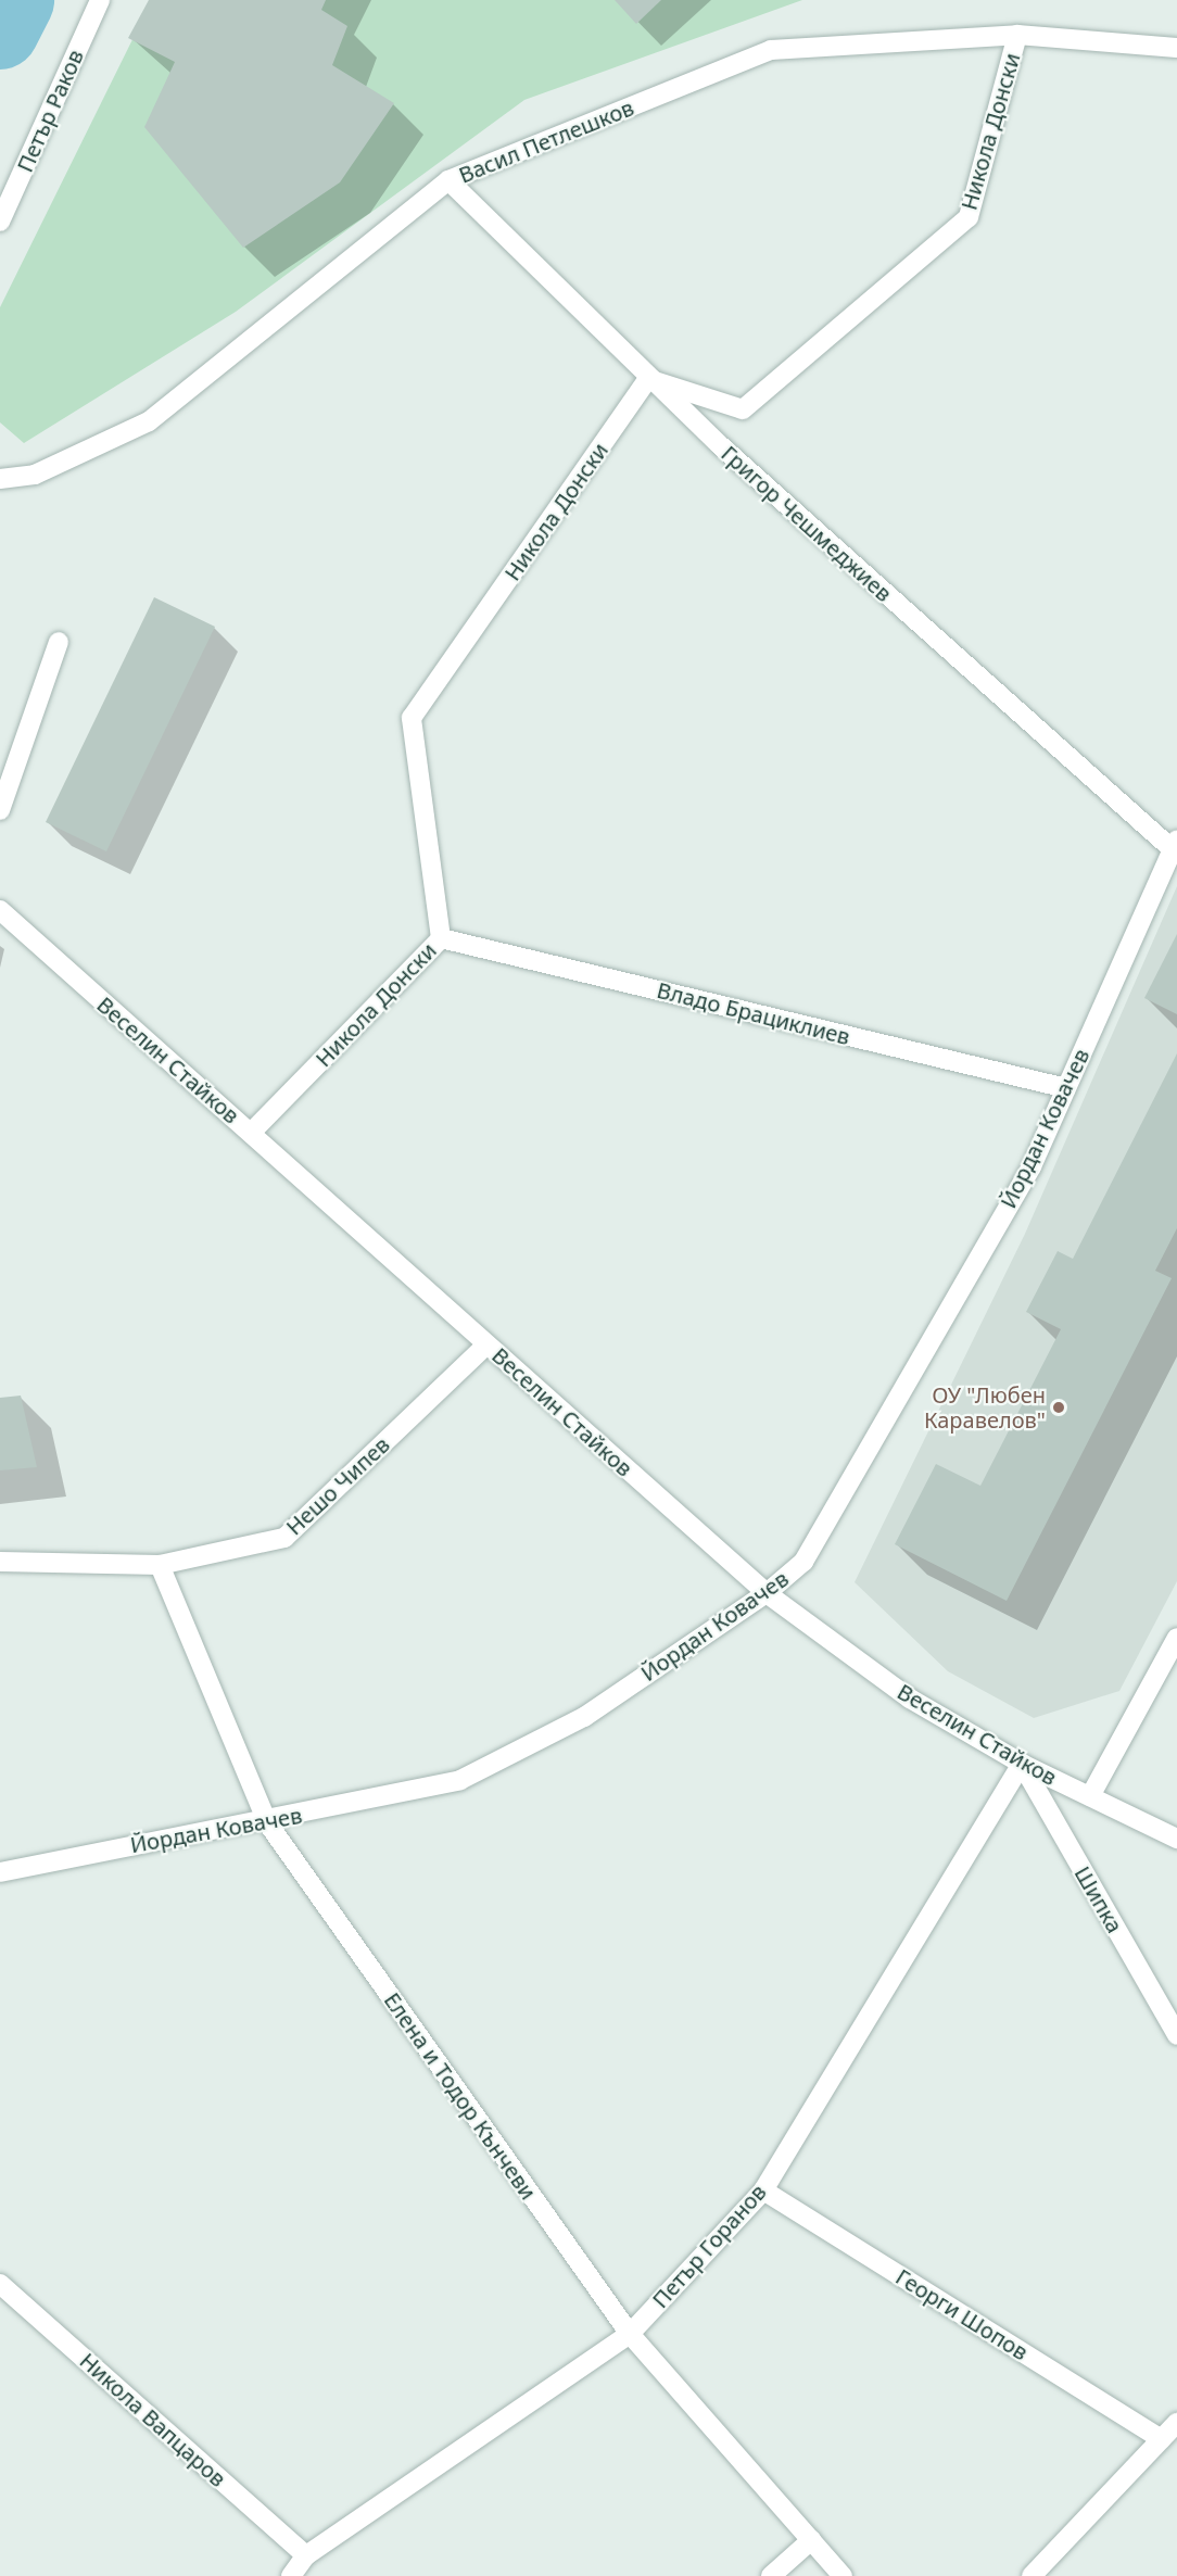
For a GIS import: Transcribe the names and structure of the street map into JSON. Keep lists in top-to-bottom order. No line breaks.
{"streets":{"street":["Петър Раков","Никола Донски","Васил Петлешков","Григор Чешмеджиев","Владо Брациклиев","Веселин Стайков","Йордан Ковачев","Нешо Чипев","Шипка","Елена и Тодор Кънчеви","Петър Горанов","Георги Шопов","Никола Вапцаров"]},"crossings":[["Никола Донски","Васил Петлешков"],["Никола Донски","Григор Чешмеджиев"],["Никола Донски","Владо Брациклиев"],["Никола Донски","Веселин Стайков"],["Васил Петлешков","Григор Чешмеджиев"],["Григор Чешмеджиев","Йордан Ковачев"],["Владо Брациклиев","Йордан Ковачев"],["Веселин Стайков","Йордан Ковачев"],["Веселин Стайков","Нешо Чипев"],["Веселин Стайков","Шипка"],["Веселин Стайков","Петър Горанов"],["Йордан Ковачев","Елена и Тодор Кънчеви"],["Нешо Чипев","Елена и Тодор Кънчеви"],["Шипка","Петър Горанов"],["Елена и Тодор Кънчеви","Петър Горанов"],["Петър Горанов","Георги Шопов"],["Петър Горанов","Никола Вапцаров"]],"places":["ОУ \"Любен Каравелов\""]}
